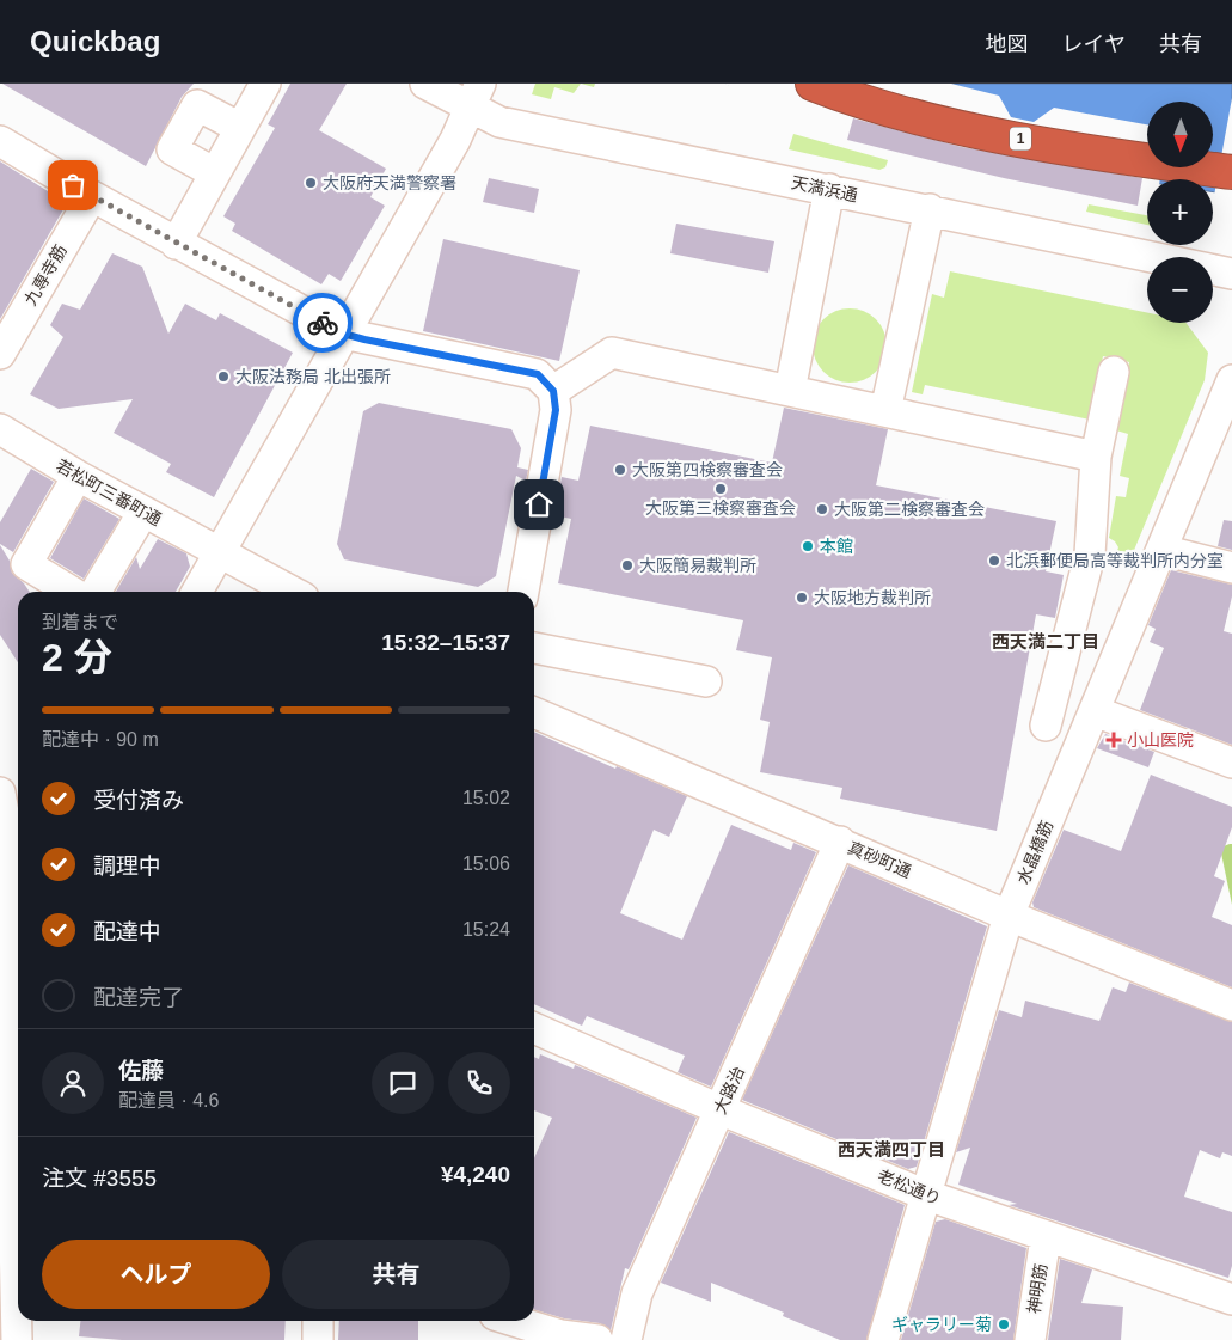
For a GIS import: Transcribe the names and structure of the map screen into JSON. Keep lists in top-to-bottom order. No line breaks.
{"streets":{"highway":["1"],"street":["天満浜通","九専寺筋","若松町三番町通","水晶橋筋","真砂町通","大路治","老松通り","神明筋"]},"crossings":[["水晶橋筋","真砂町通"],["水晶橋筋","老松通り"],["真砂町通","大路治"],["大路治","老松通り"],["老松通り","神明筋"]],"districts":["西天満二丁目","西天満四丁目"],"places":{"other":["大阪府天満警察署","大阪法務局 北出張所","大阪第四検察審査会","大阪第三検察審査会","大阪第二検察審査会","本館","北浜郵便局高等裁判所内分室","大阪簡易裁判所","大阪地方裁判所","ギャラリー菊"],"health":["小山医院"]},"north":"bottom","page":{"header":"Quickbag","nav":["地図","レイヤ","共有"],"map_buttons":["+","−"],"heading":["2 分","到着まで","15:32–15:37"],"panel":["佐藤","配達員 · 4.6","注文 #3555","¥4,240"],"bar":"配達中 · 90 m","list":[["受付済み","15:02"],["調理中","15:06"],["配達中","15:24"],"配達完了"],"buttons":["ヘルプ","共有"]}}
